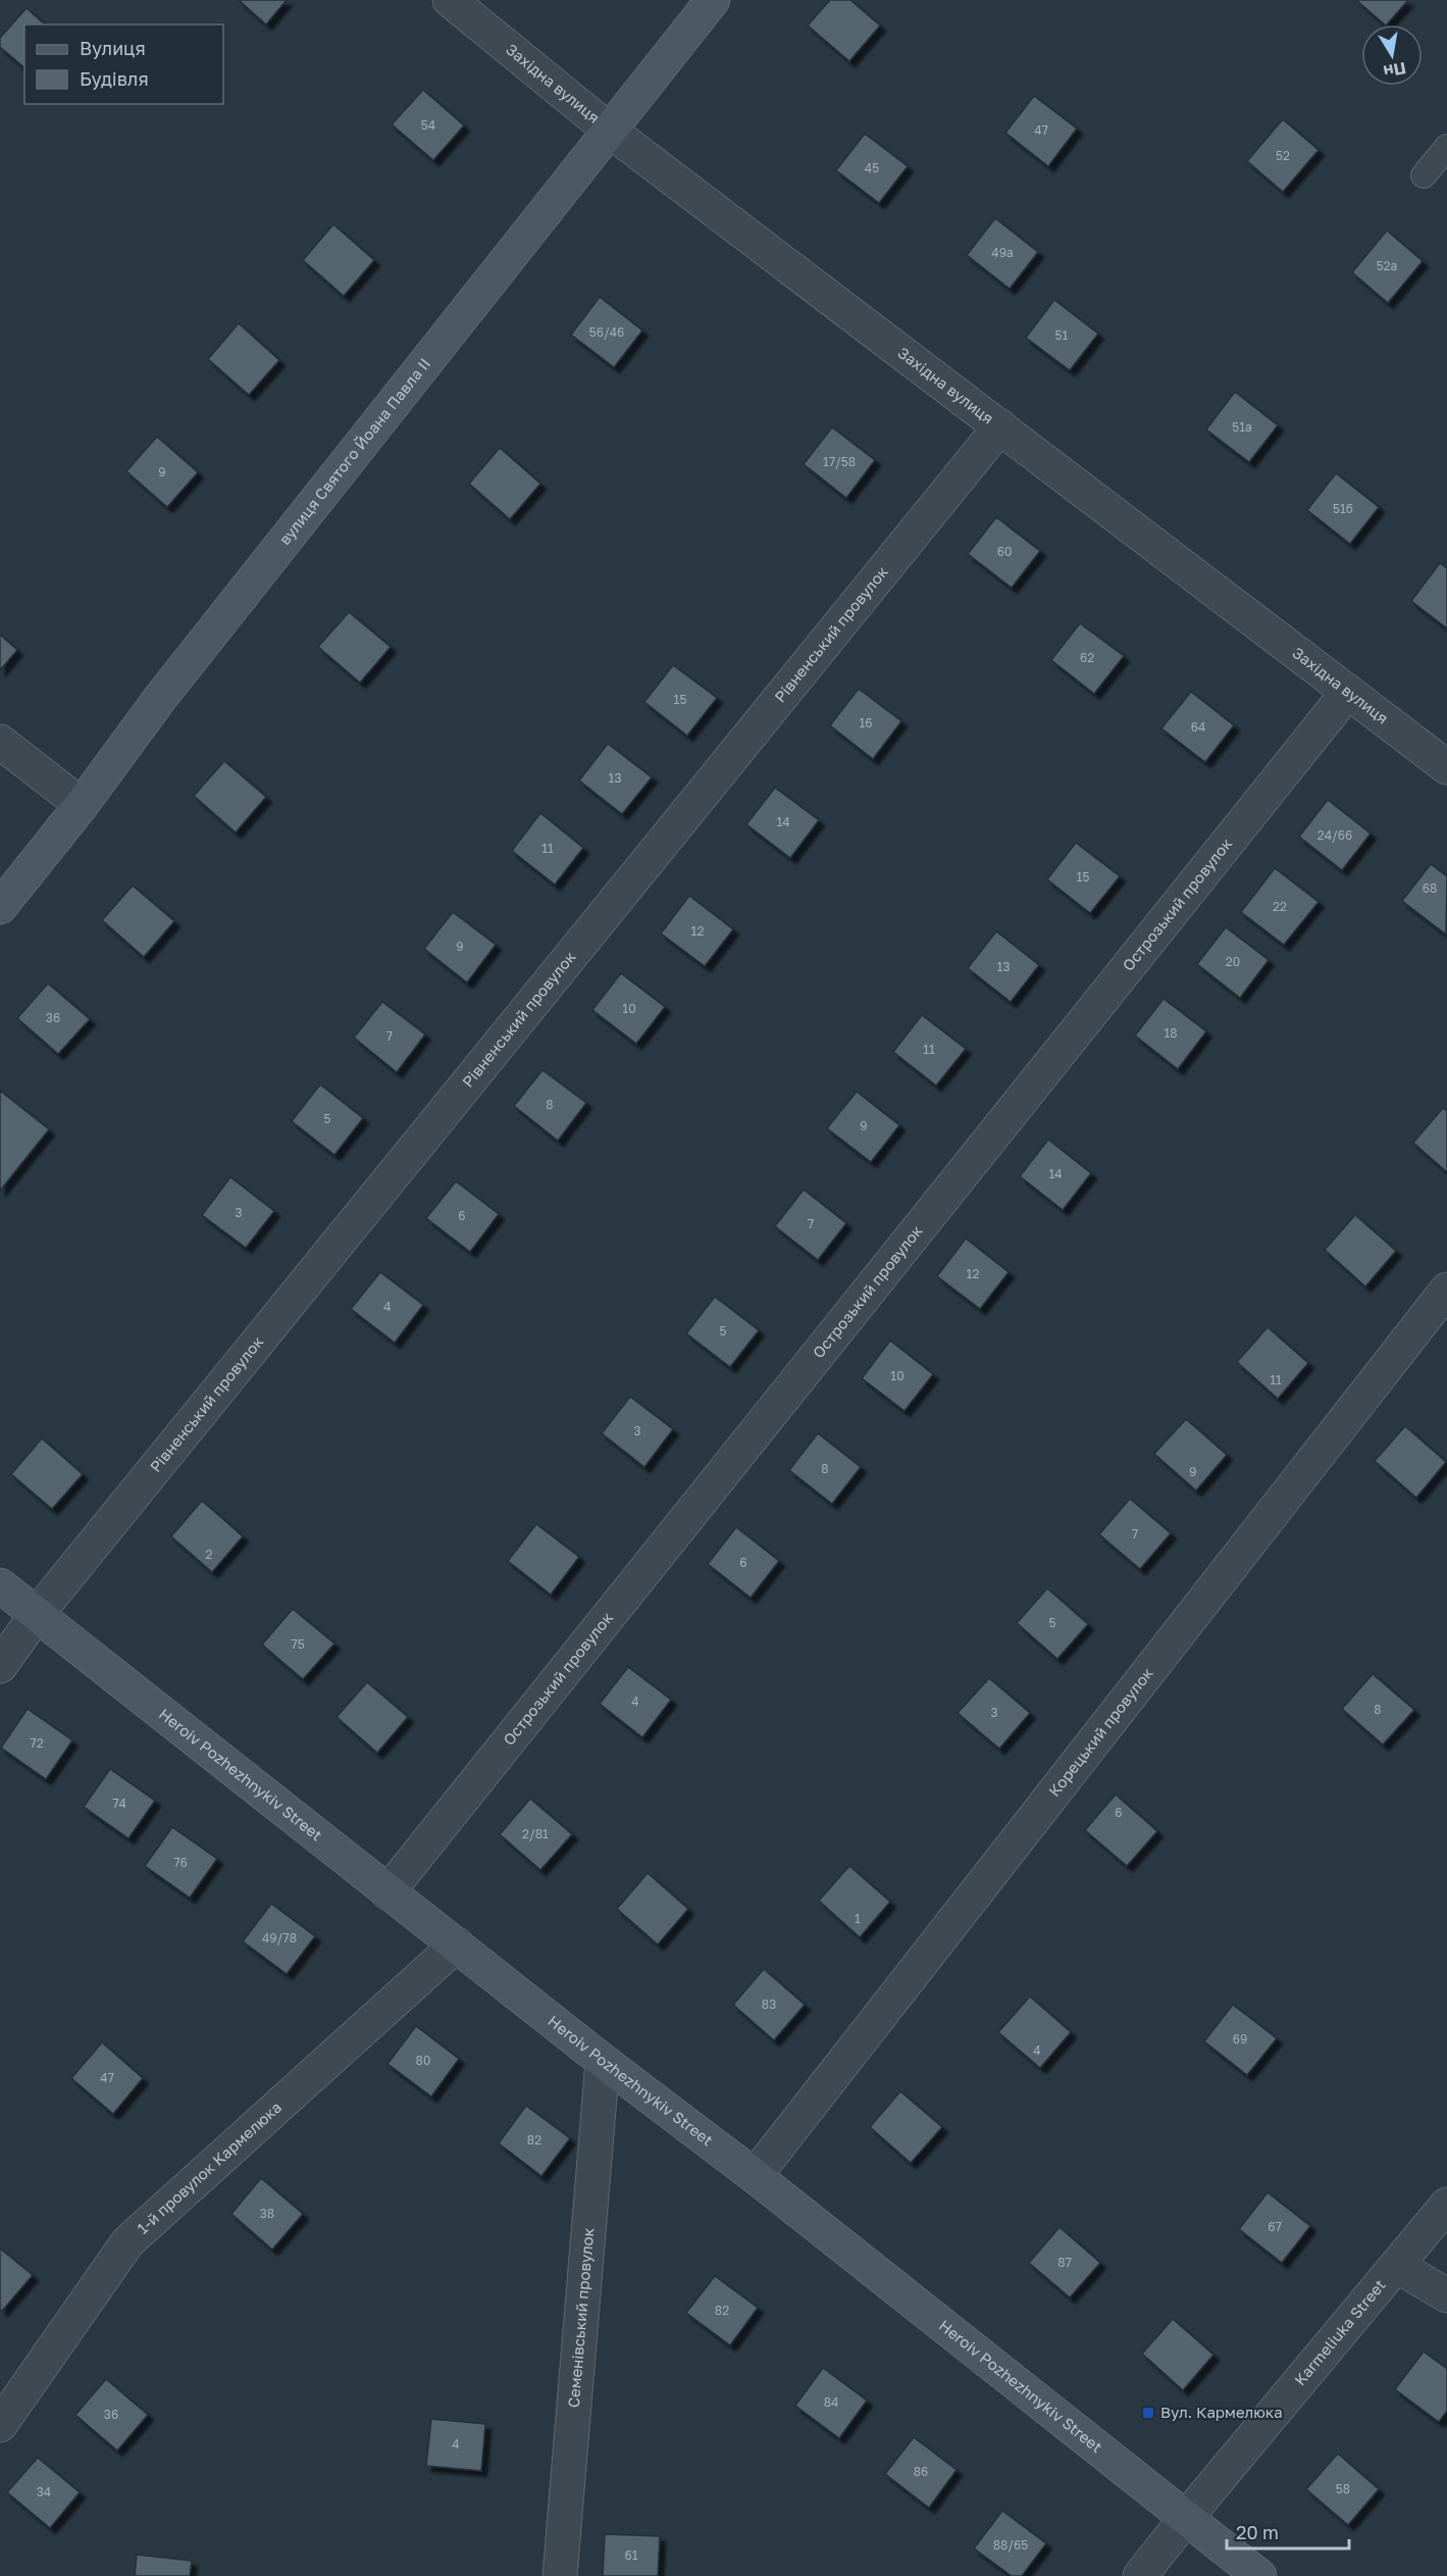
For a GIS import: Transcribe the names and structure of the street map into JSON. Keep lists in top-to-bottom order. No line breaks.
{"streets":{"street":["Західна вулиця","вулиця Святого Йоана Павла II","Рівненський провулок","Острозький провулок","Корецький провулок","Heroiv Pozhezhnykiv Street","1-й провулок Кармелюка","Семенівський провулок","Karmeliuka Street"]},"crossings":[["Західна вулиця","вулиця Святого Йоана Павла II"],["Західна вулиця","Рівненський провулок"],["Західна вулиця","Острозький провулок"],["Рівненський провулок","Heroiv Pozhezhnykiv Street"],["Острозький провулок","Heroiv Pozhezhnykiv Street"],["Корецький провулок","Heroiv Pozhezhnykiv Street"],["Heroiv Pozhezhnykiv Street","1-й провулок Кармелюка"],["Heroiv Pozhezhnykiv Street","Семенівський провулок"],["Heroiv Pozhezhnykiv Street","Karmeliuka Street"]],"places":{"transit":["Вул. Кармелюка"]},"house_numbers":["54","47","52","45","49а","52а","56/46","51","51а","17/58","9","51б","60","62","15","16","64","13","14","24/66","11","15","68","22","12","9","20","13","10","36","18","7","11","8","5","9","14","3","6","7","12","4","5","10","11","3","8","9","7","2","6","5","75","4","8","3","72","74","6","2/81","76","1","49/78","83","69","4","80","47","82","38","67","87","82","84","36","4","86","58","34","88/65","61"],"legend":["Вулиця","Будівля"],"scale_bar":"20 m","north":"bottom"}
